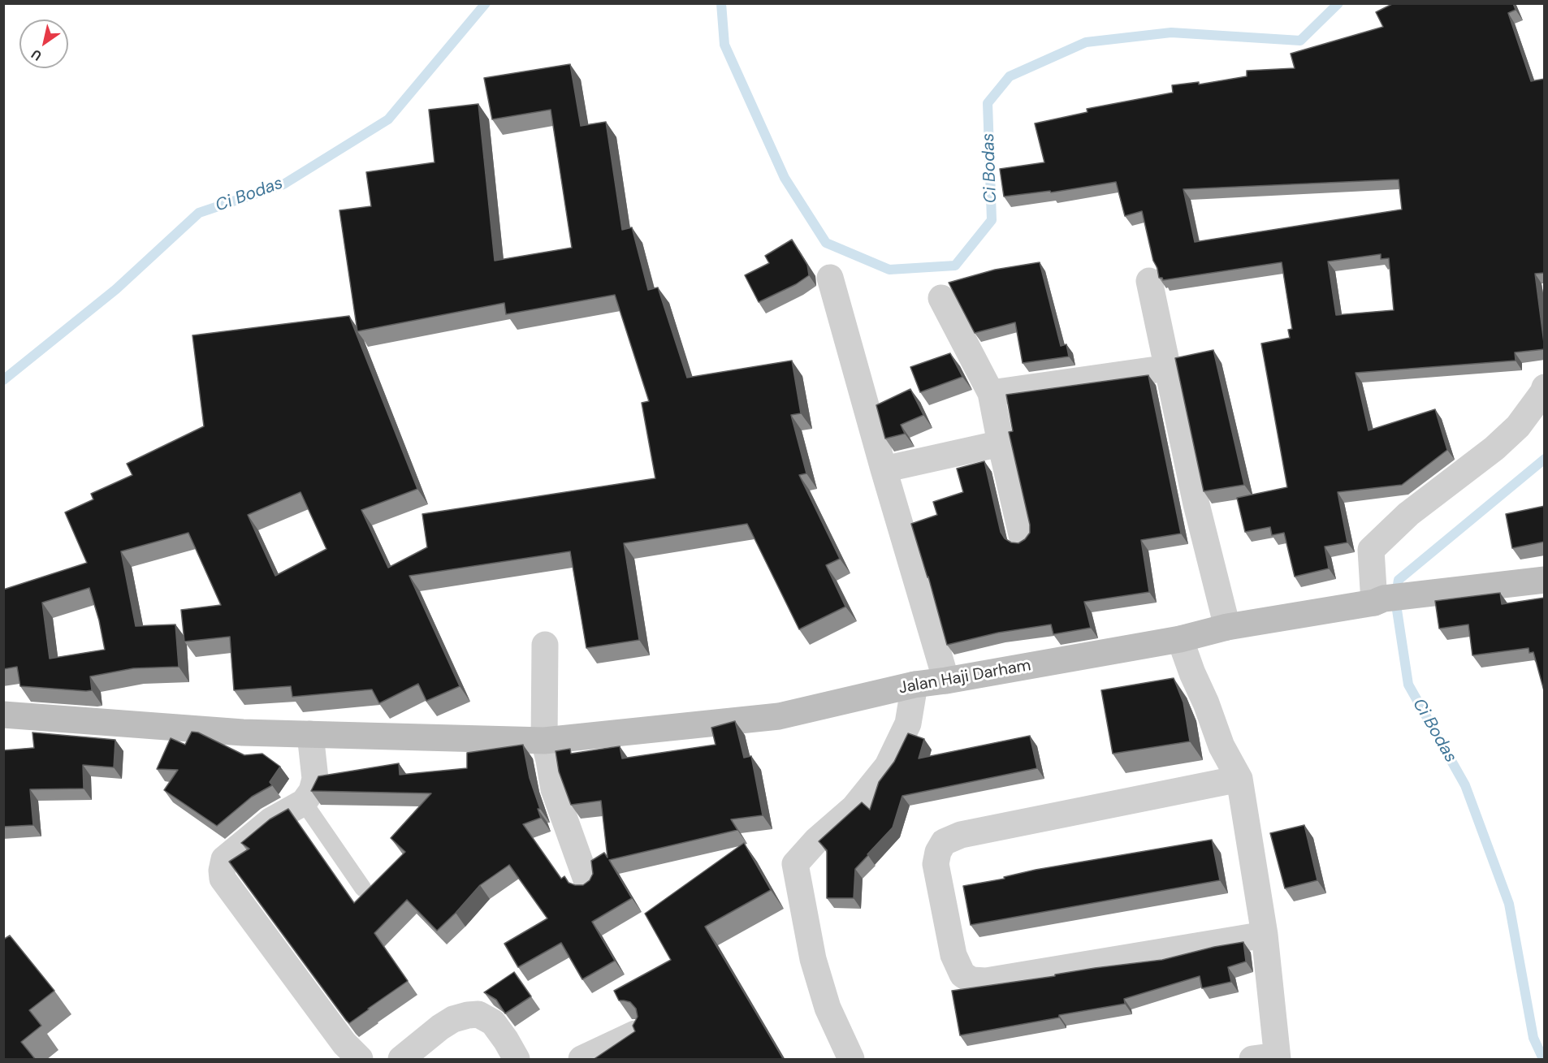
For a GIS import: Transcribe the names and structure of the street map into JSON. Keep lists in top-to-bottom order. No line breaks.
{"streets":{"street":["Jalan Haji Darham"]},"water":["Ci Bodas"],"north":"bottom left"}
